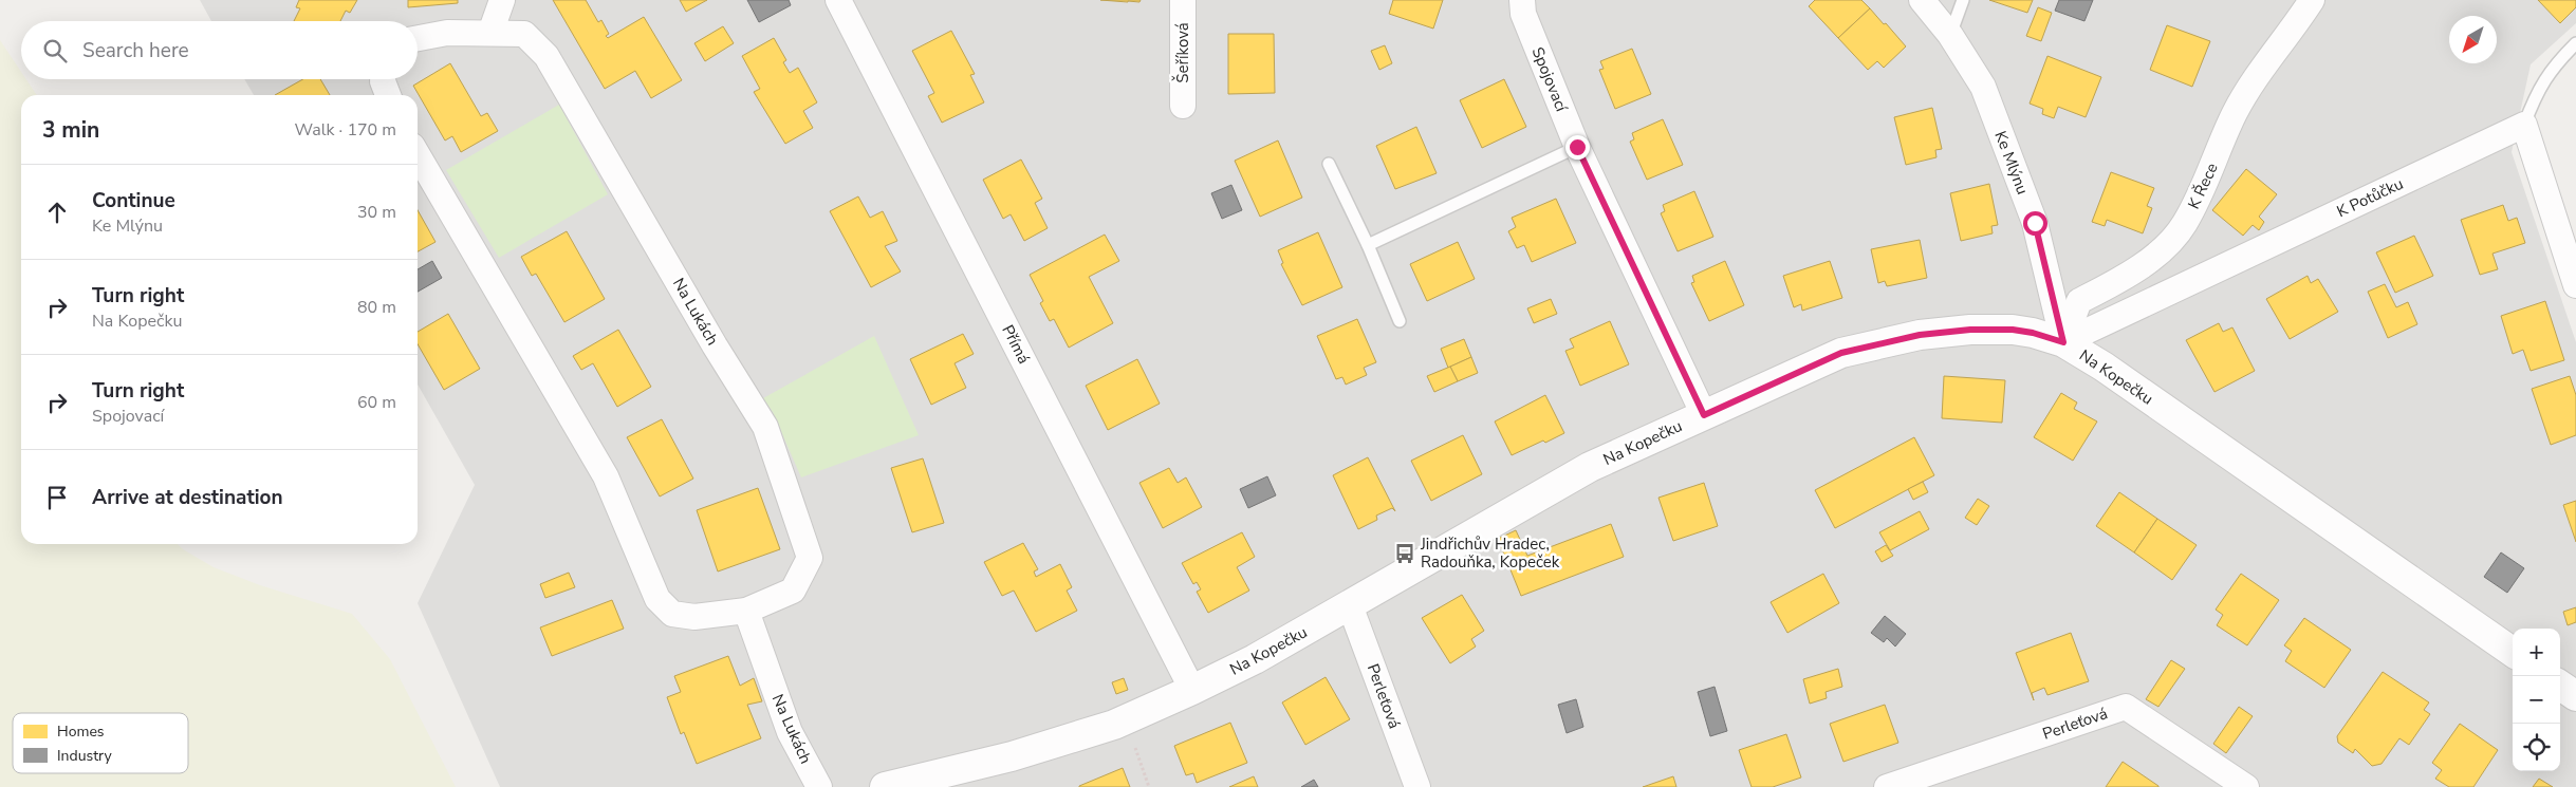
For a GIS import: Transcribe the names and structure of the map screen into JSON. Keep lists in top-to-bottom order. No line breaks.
{"streets":{"street":["Šeříková","Spojovací","Ke Mlýnu","K Řece","K Potůčku","Na Lukách","Přímá","Na Kopečku","Perleťová"]},"crossings":[["Spojovací","Na Kopečku"],["Ke Mlýnu","K Řece"],["Ke Mlýnu","K Potůčku"],["Ke Mlýnu","Na Kopečku"],["K Řece","K Potůčku"],["K Řece","Na Kopečku"],["K Potůčku","Na Kopečku"],["Přímá","Na Kopečku"],["Na Kopečku","Perleťová"]],"places":{"bus stop":["Jindřichův Hradec, Radouňka, Kopeček"]},"legend":["Homes","Industry"],"north":"bottom left","page":{"search":"Search here","heading":["3 min","Walk · 170 m"],"list":[["Continue","Ke Mlýnu","30 m"],["Turn right","Na Kopečku","80 m"],["Turn right","Spojovací","60 m"],"Arrive at destination"],"map_buttons":["+","−"]}}
